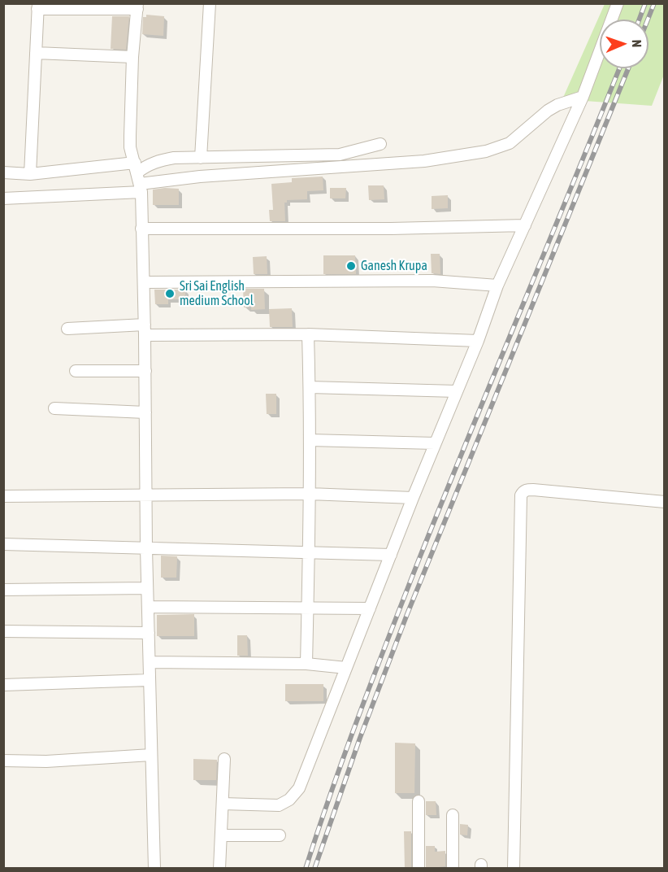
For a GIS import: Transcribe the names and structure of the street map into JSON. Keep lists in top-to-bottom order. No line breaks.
{"places":["Ganesh Krupa","Sri Sai English medium School"],"north":"right"}
